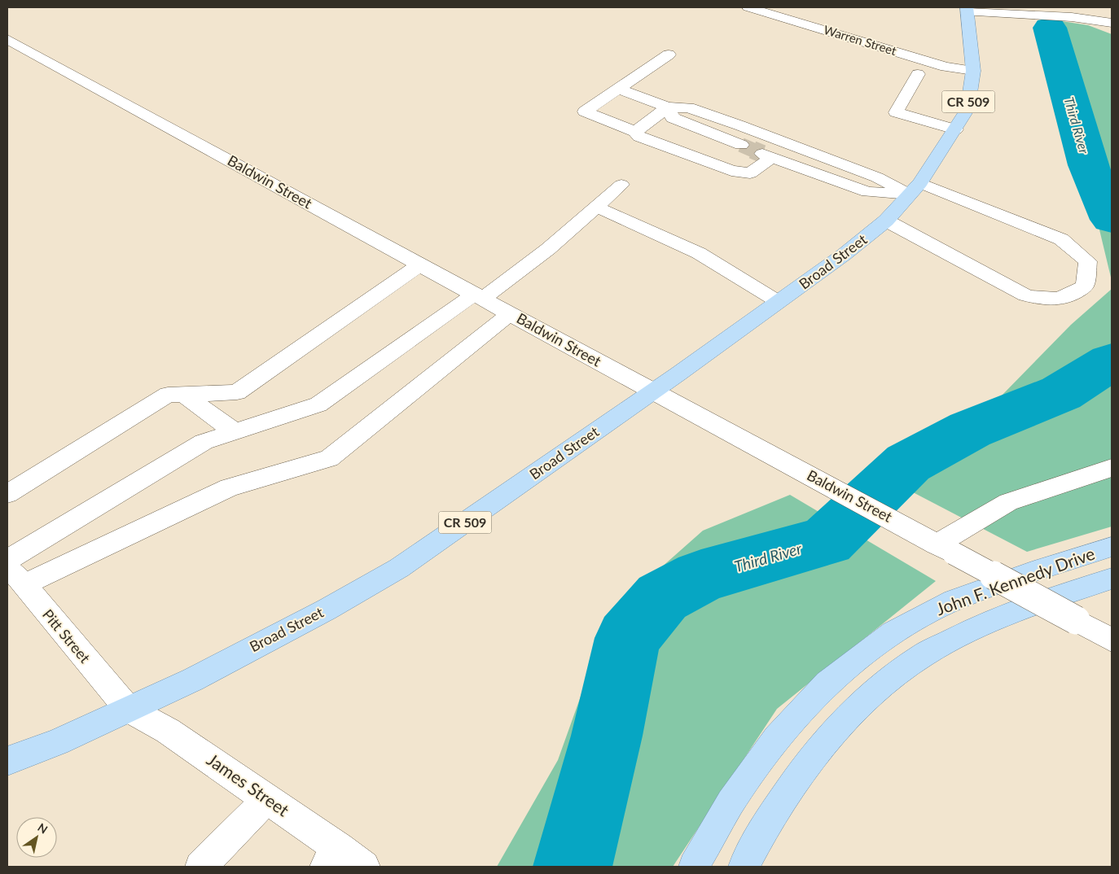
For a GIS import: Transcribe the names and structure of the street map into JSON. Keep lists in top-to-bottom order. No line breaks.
{"streets":{"main road":["CR 509","Broad Street","John F. Kennedy Drive"],"street":["Warren Street","Baldwin Street","Pitt Street","James Street"]},"crossings":[["Warren Street","Broad Street"],["Baldwin Street","Broad Street"],["Broad Street","Pitt Street"],["Broad Street","James Street"],["Pitt Street","James Street"]],"water":["Third River"],"north":"top right"}
